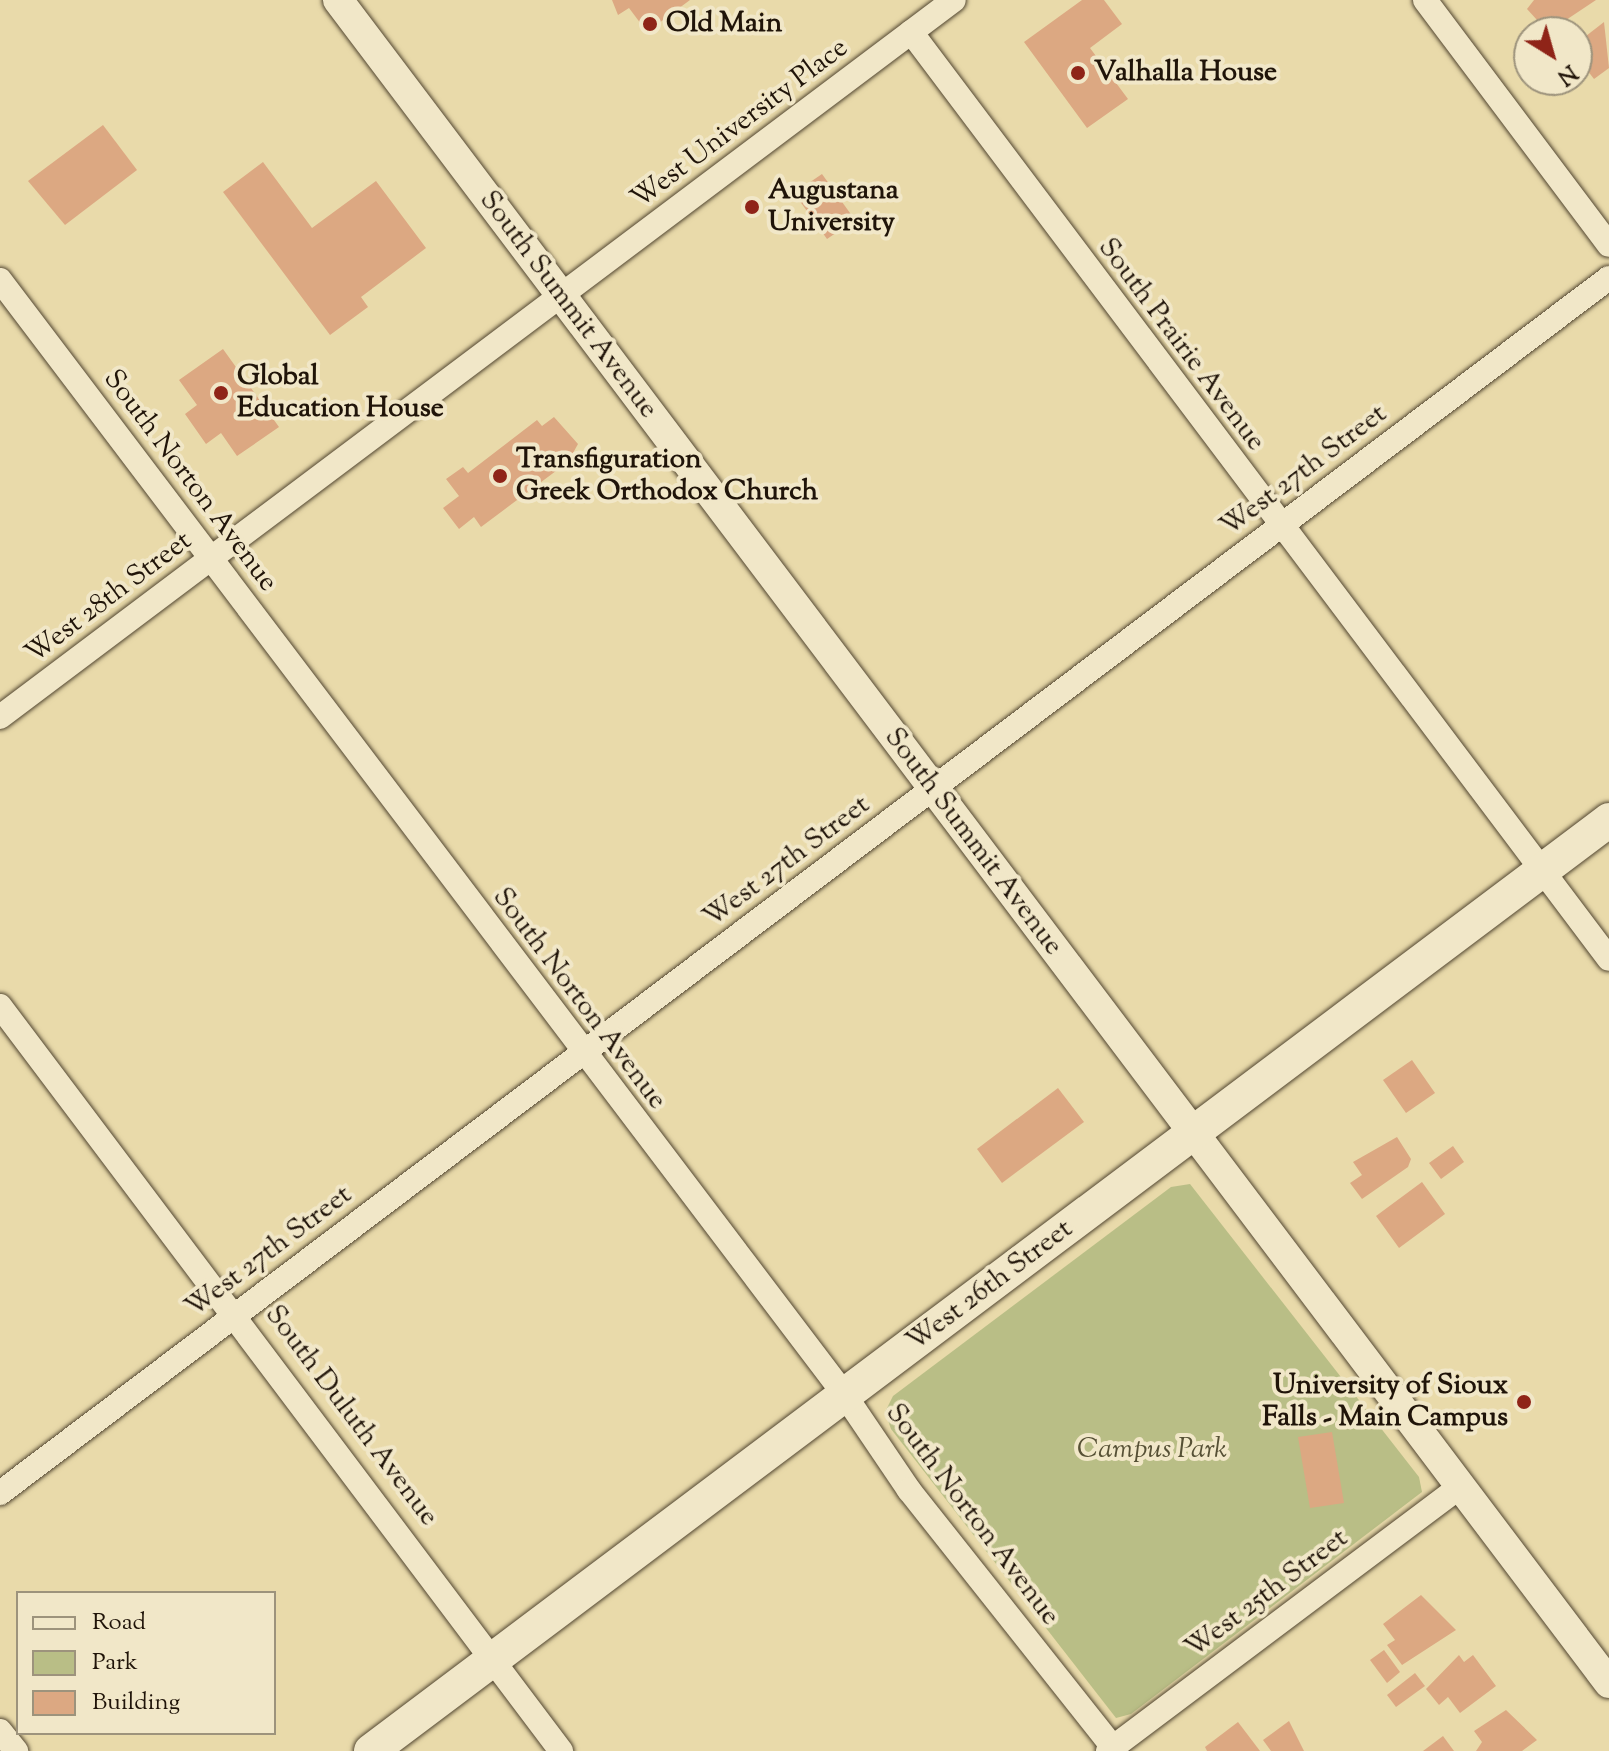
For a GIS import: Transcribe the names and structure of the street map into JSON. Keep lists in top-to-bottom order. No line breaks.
{"streets":{"main road":["West 26th Street"],"street":["West University Place","South Summit Avenue","South Prairie Avenue","West 27th Street","South Norton Avenue","West 28th Street","South Duluth Avenue","West 25th Street"]},"crossings":[["West University Place","South Summit Avenue"],["West University Place","South Prairie Avenue"],["West University Place","West 28th Street"],["South Summit Avenue","West 27th Street"],["South Summit Avenue","West 28th Street"],["South Summit Avenue","West 26th Street"],["South Summit Avenue","West 25th Street"],["South Prairie Avenue","West 27th Street"],["South Prairie Avenue","West 26th Street"],["West 27th Street","South Norton Avenue"],["West 27th Street","South Duluth Avenue"],["South Norton Avenue","West 28th Street"],["South Norton Avenue","West 26th Street"],["South Norton Avenue","West 25th Street"],["West 26th Street","South Duluth Avenue"]],"parks":["Campus Park"],"places":["Old Main","Valhalla House","Augustana University","Global Education House","Transfiguration Greek Orthodox Church","University of Sioux Falls - Main Campus"],"legend":["Road","Park","Building"],"north":"bottom right"}
